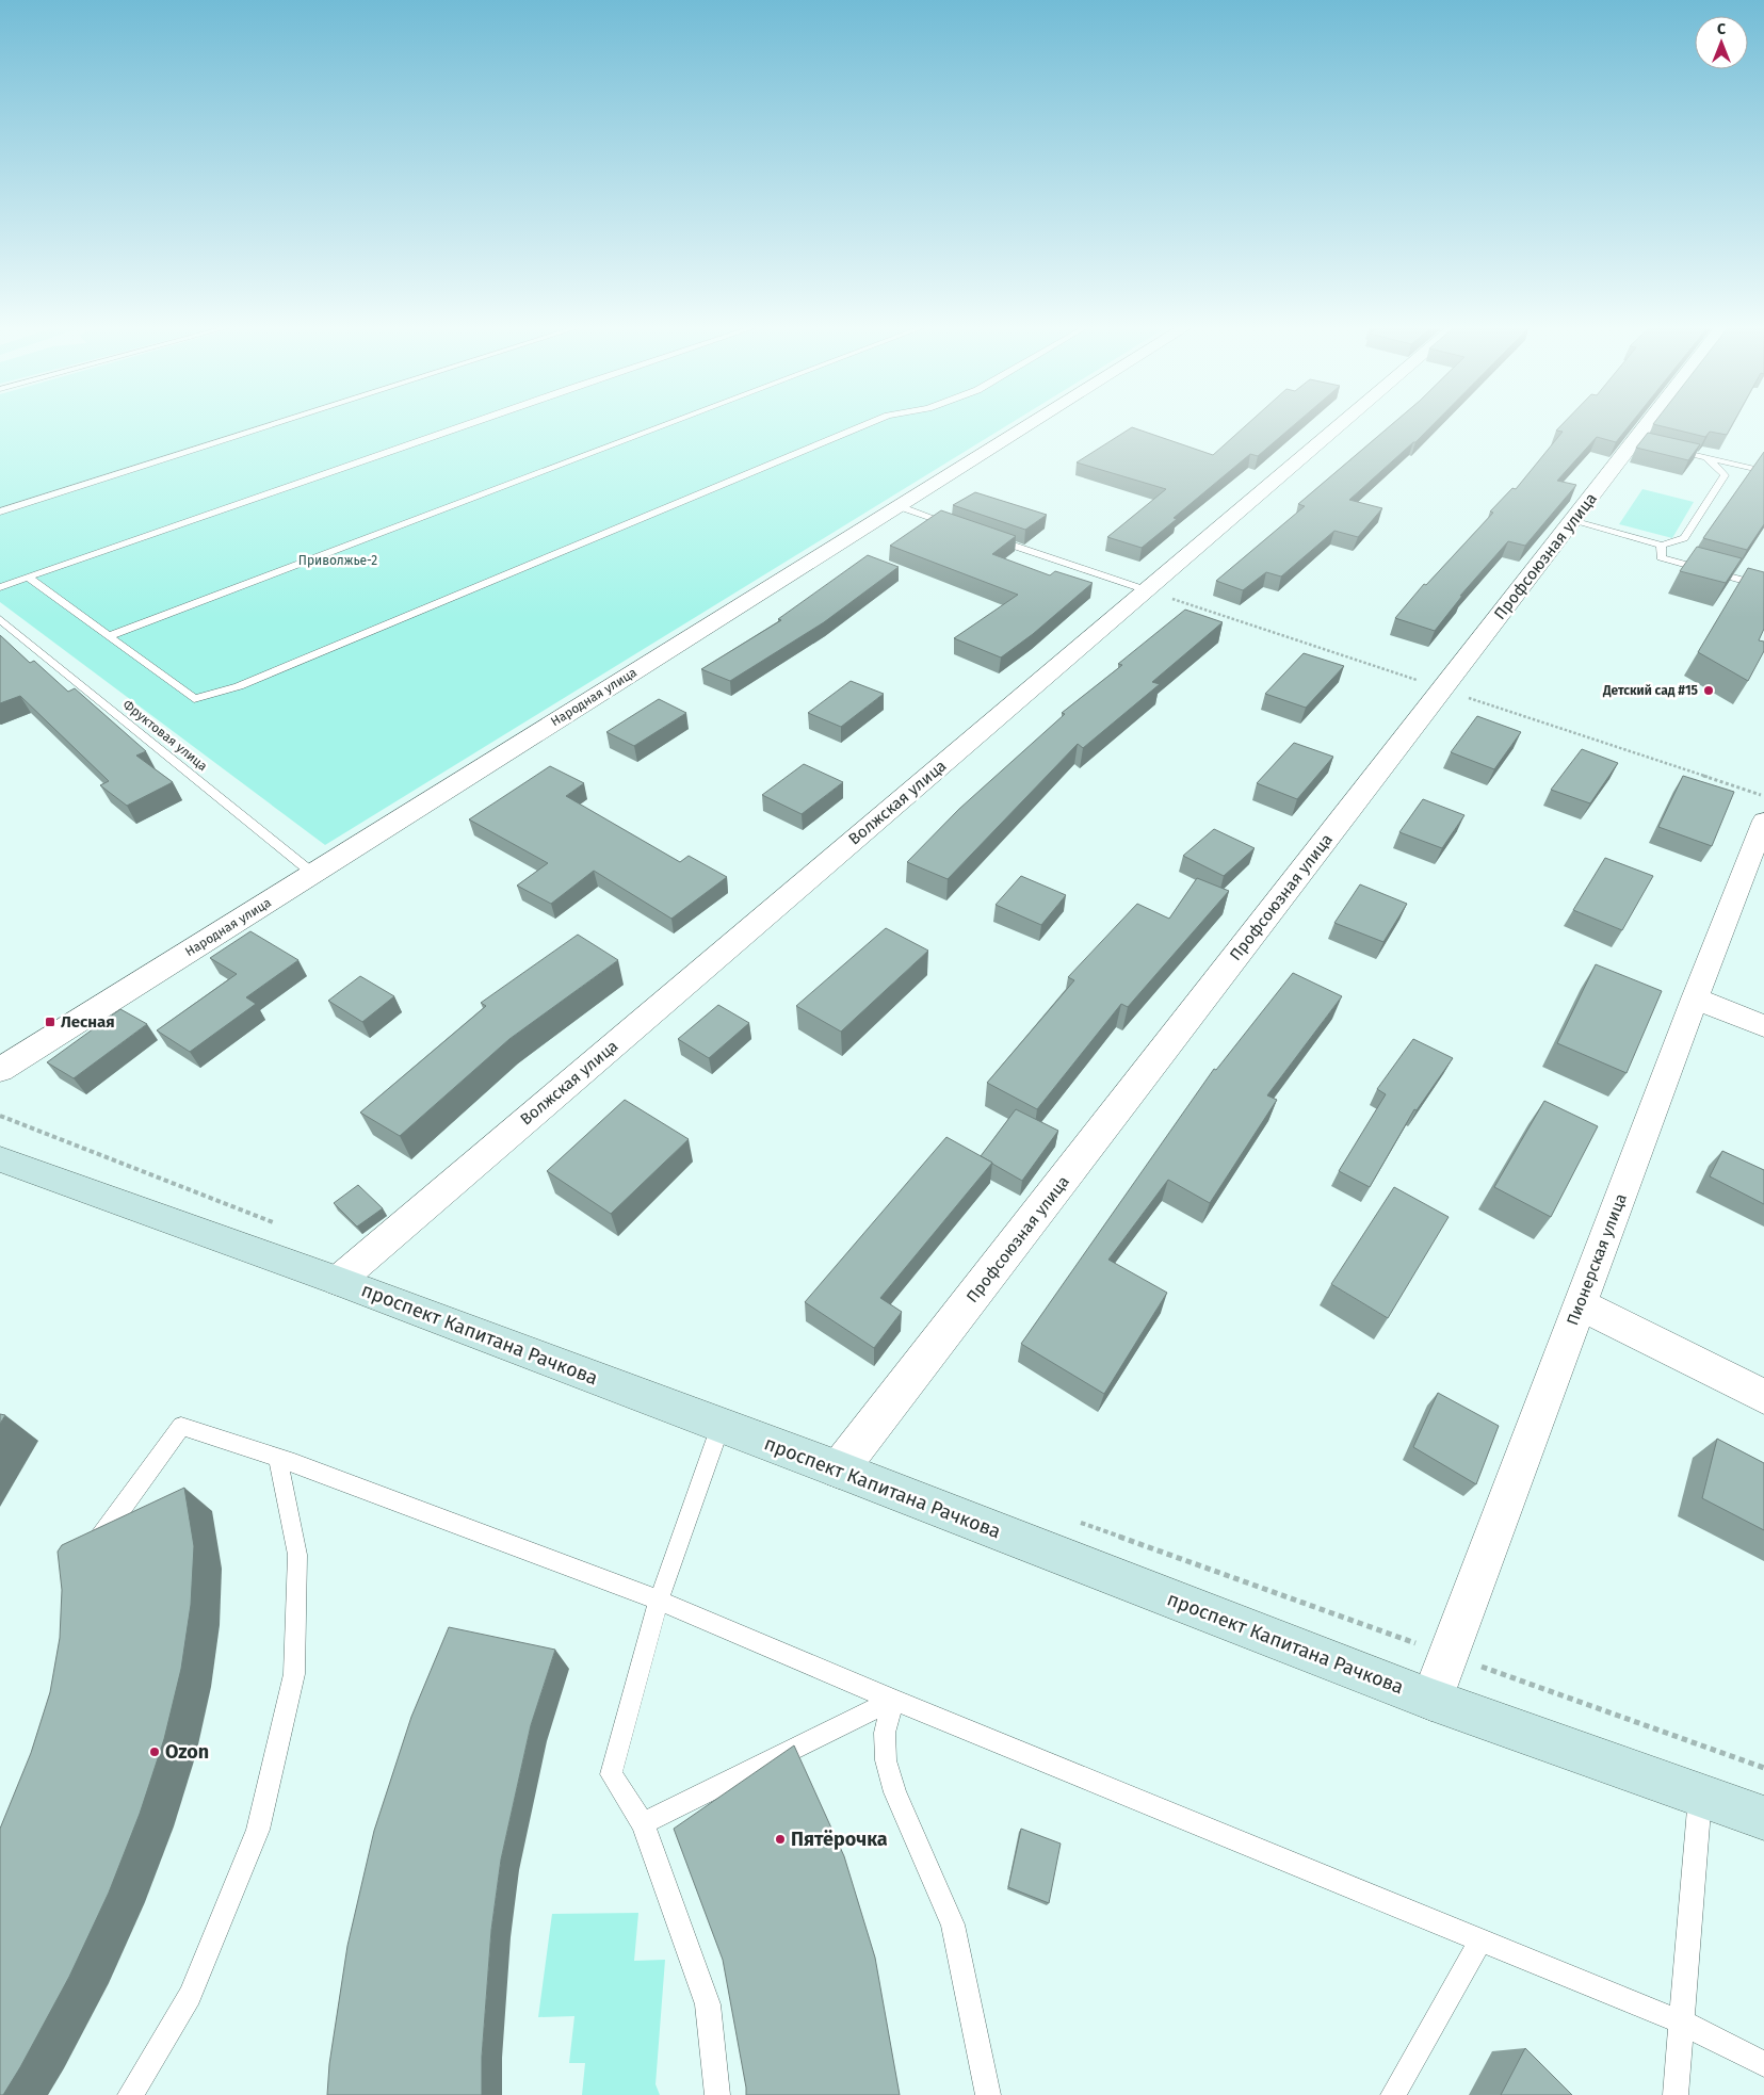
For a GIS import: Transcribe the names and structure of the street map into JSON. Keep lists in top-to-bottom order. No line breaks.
{"streets":{"street":["Профсоюзная улица","Народная улица","Волжская улица","Пионерская улица","проспект Капитана Рачкова"],"lane":["Фруктовая улица"]},"crossings":[["Профсоюзная улица","проспект Капитана Рачкова"],["Народная улица","Фруктовая улица"],["Волжская улица","проспект Капитана Рачкова"],["Пионерская улица","проспект Капитана Рачкова"]],"parks":["Приволжье-2"],"places":{"other":["Детский сад #15","Ozon","Пятёрочка"],"transit":["Лесная"]},"north":"top"}
